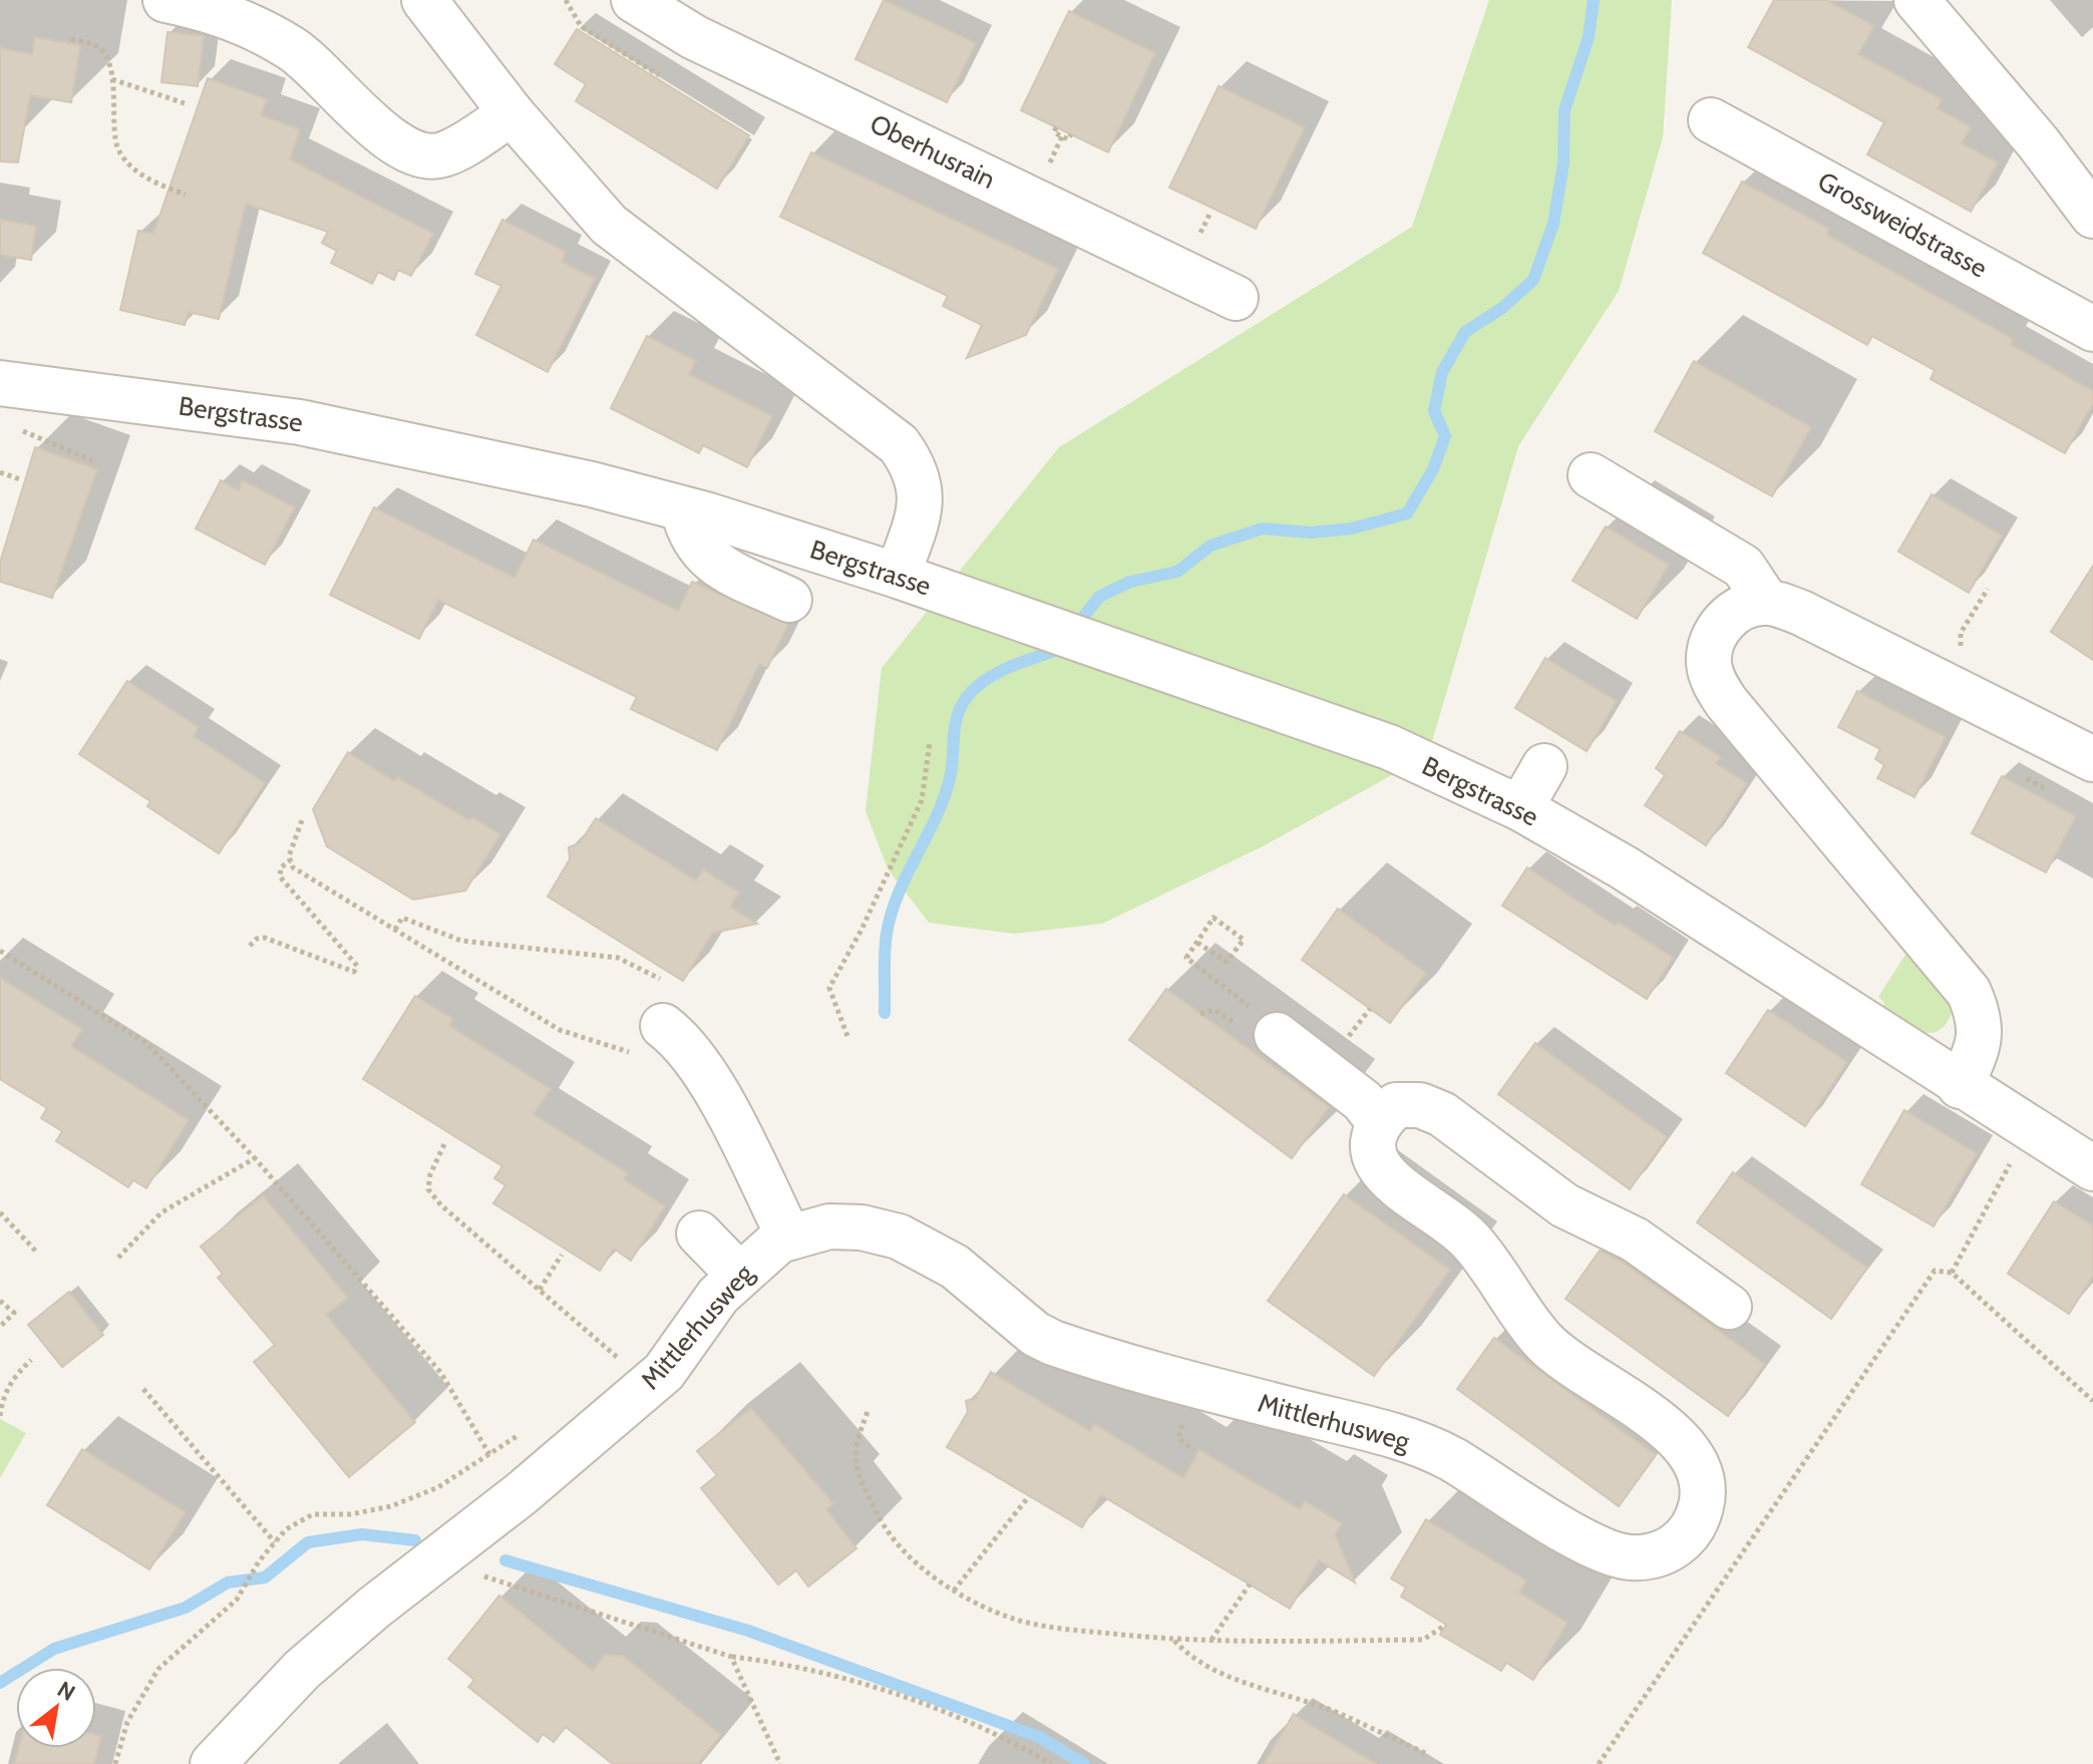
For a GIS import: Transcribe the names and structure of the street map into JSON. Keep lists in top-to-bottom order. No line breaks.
{"streets":{"street":["Oberhusrain","Grossweidstrasse","Bergstrasse","Mittlerhusweg"]},"north":"top right"}
